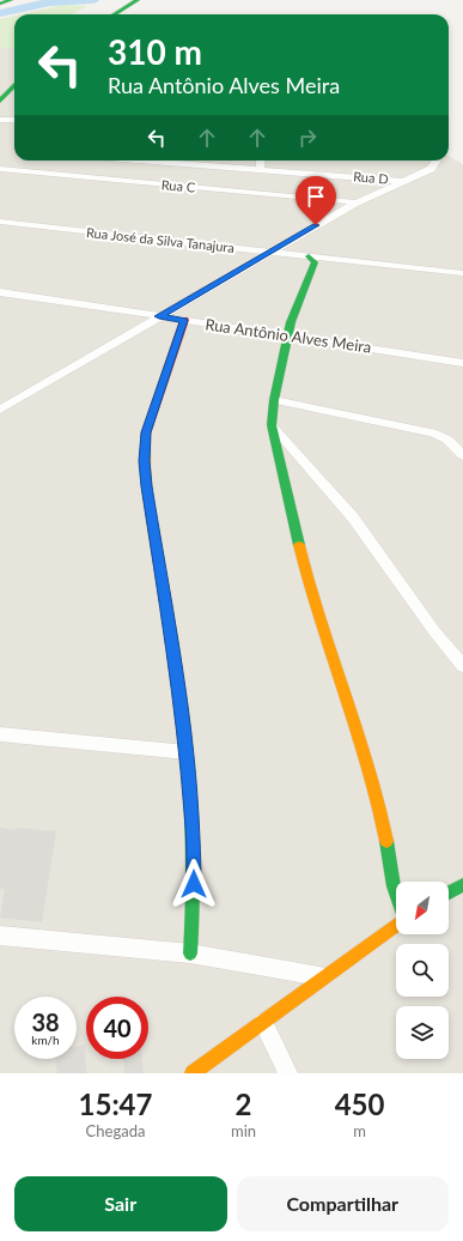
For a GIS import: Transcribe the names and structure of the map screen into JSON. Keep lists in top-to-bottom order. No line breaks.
{"streets":{"street":["Rua D","Rua C","Rua José da Silva Tanajura","Rua Antônio Alves Meira"]},"north":"bottom left","page":{"turn":["310 m","Rua Antônio Alves Meira"],"speed":"38 km/h","limit":"40","eta":["15:47","Chegada","2","min","450","m"],"buttons":["Sair","Compartilhar"]}}
